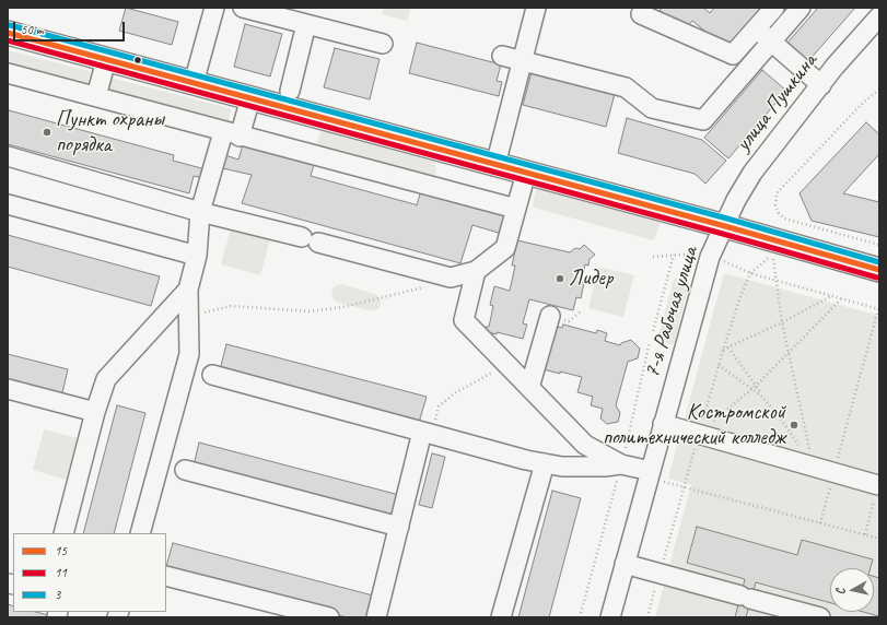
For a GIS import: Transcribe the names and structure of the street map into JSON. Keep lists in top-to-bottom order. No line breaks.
{"streets":{"street":["улица Пушкина","7-я Рабочая улица"]},"crossings":[["улица Пушкина","7-я Рабочая улица"]],"places":["Пункт охраны порядка","Лидер","Костромской политехнический колледж"],"lines":["transit line 3","transit line 15","transit line 11"],"legend":["15","11","3"],"scale_bar":"50 m","north":"left"}
